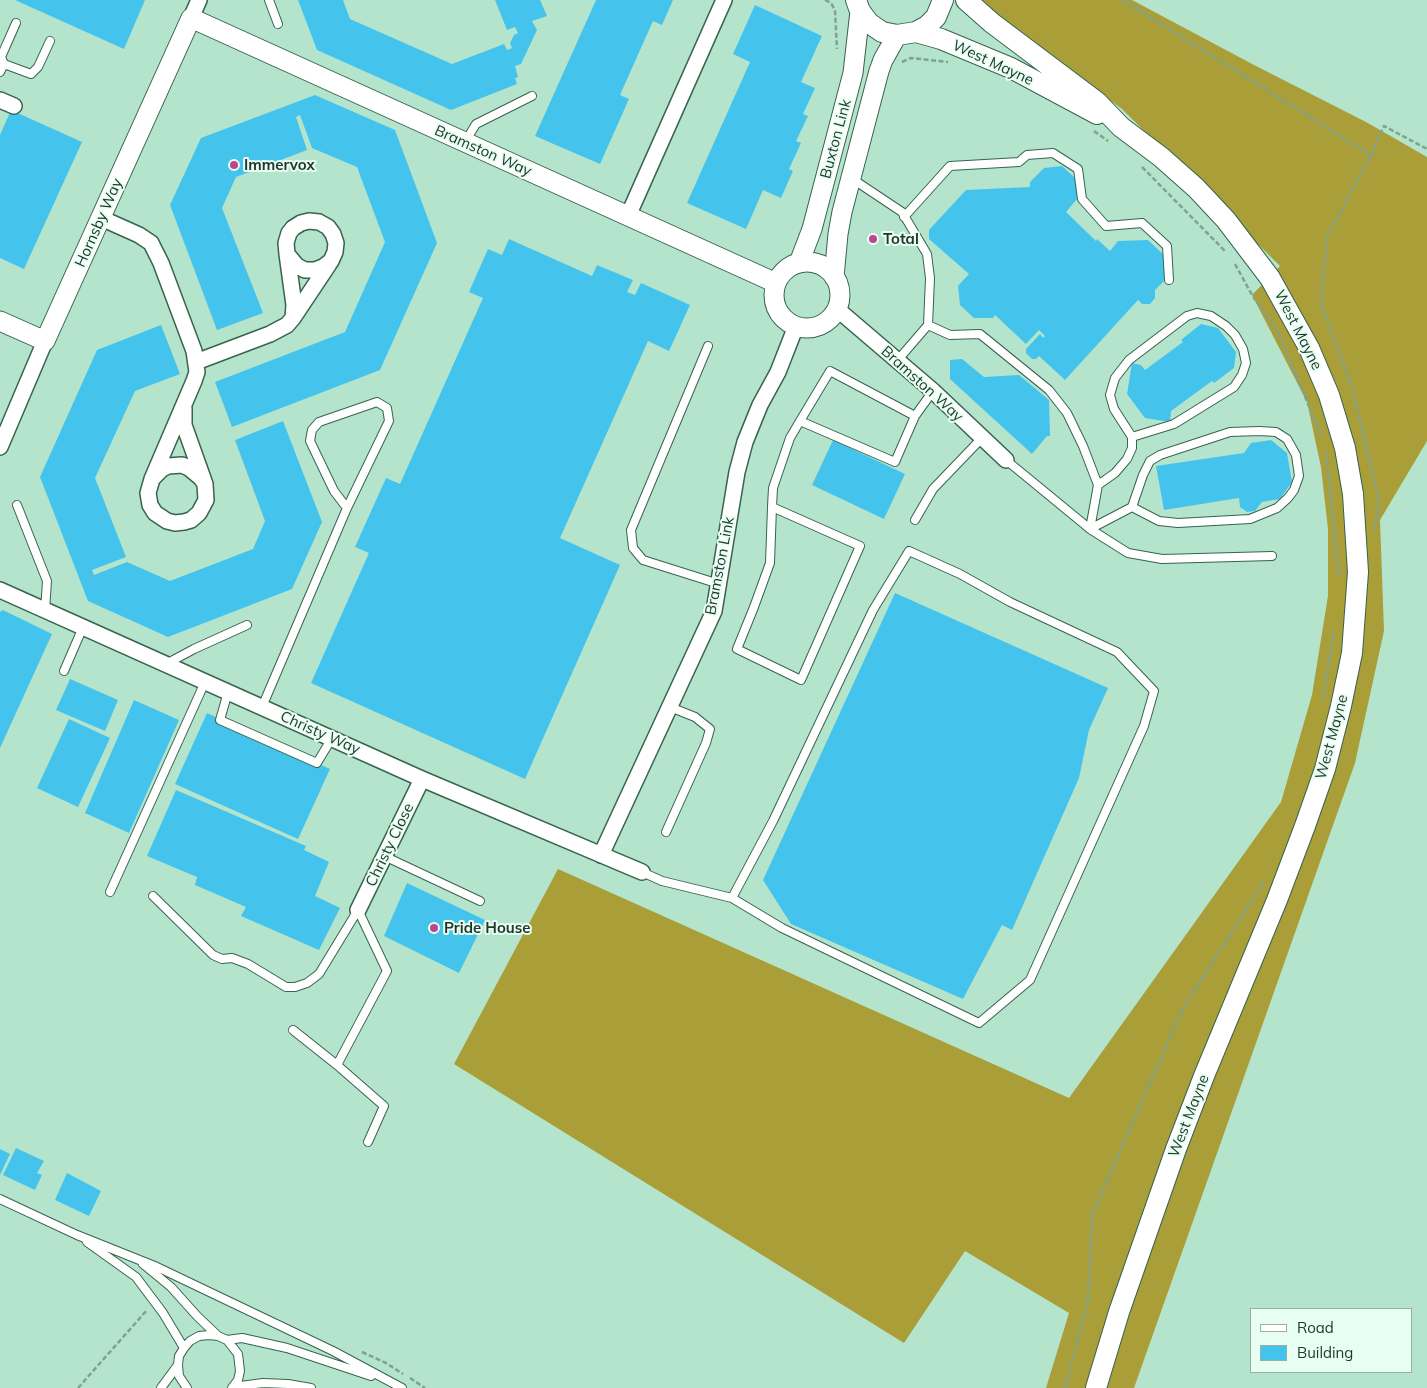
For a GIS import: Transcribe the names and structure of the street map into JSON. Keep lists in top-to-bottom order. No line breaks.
{"streets":{"main road":["West Mayne"],"street":["Buxton Link","Bramston Way","Hornsby Way","Bramston Link","Christy Way","Christy Close"]},"crossings":[["West Mayne","Buxton Link"],["Buxton Link","Bramston Way"],["Buxton Link","Bramston Link"],["Bramston Way","Hornsby Way"],["Bramston Way","Bramston Link"],["Bramston Link","Christy Way"],["Christy Way","Christy Close"]],"places":["Immervox","Total","Pride House"],"legend":["Road","Building"]}
